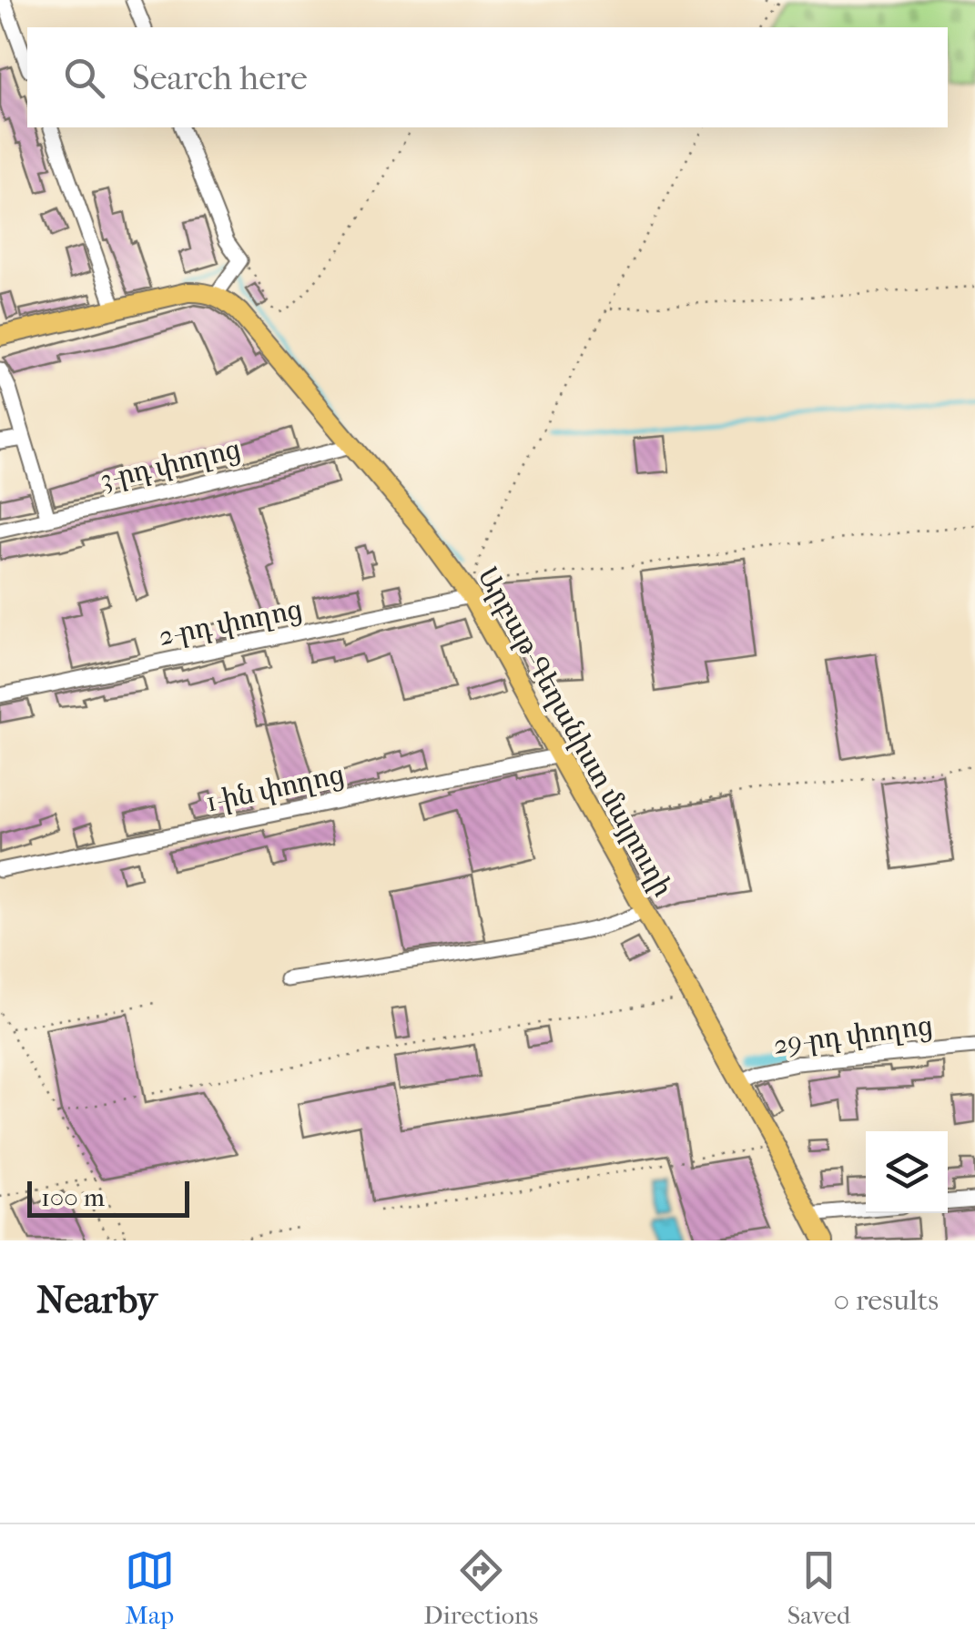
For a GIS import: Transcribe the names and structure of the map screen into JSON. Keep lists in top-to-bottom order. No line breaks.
{"streets":{"main road":["Արբաթ-Գեղանիստ մայրուղի"],"street":["3-րդ փողոց","2-րդ փողոց","1-ին փողոց","29-րդ փողոց"]},"crossings":[["3-րդ փողոց","Արբաթ-Գեղանիստ մայրուղի"],["2-րդ փողոց","Արբաթ-Գեղանիստ մայրուղի"],["Արբաթ-Գեղանիստ մայրուղի","1-ին փողոց"],["Արբաթ-Գեղանիստ մայրուղի","29-րդ փողոց"]],"scale_bar":"100 m","page":{"search":"Search here","scale":"100 m","heading":["Nearby","0 results"],"nav":["Map","Directions","Saved"]}}
